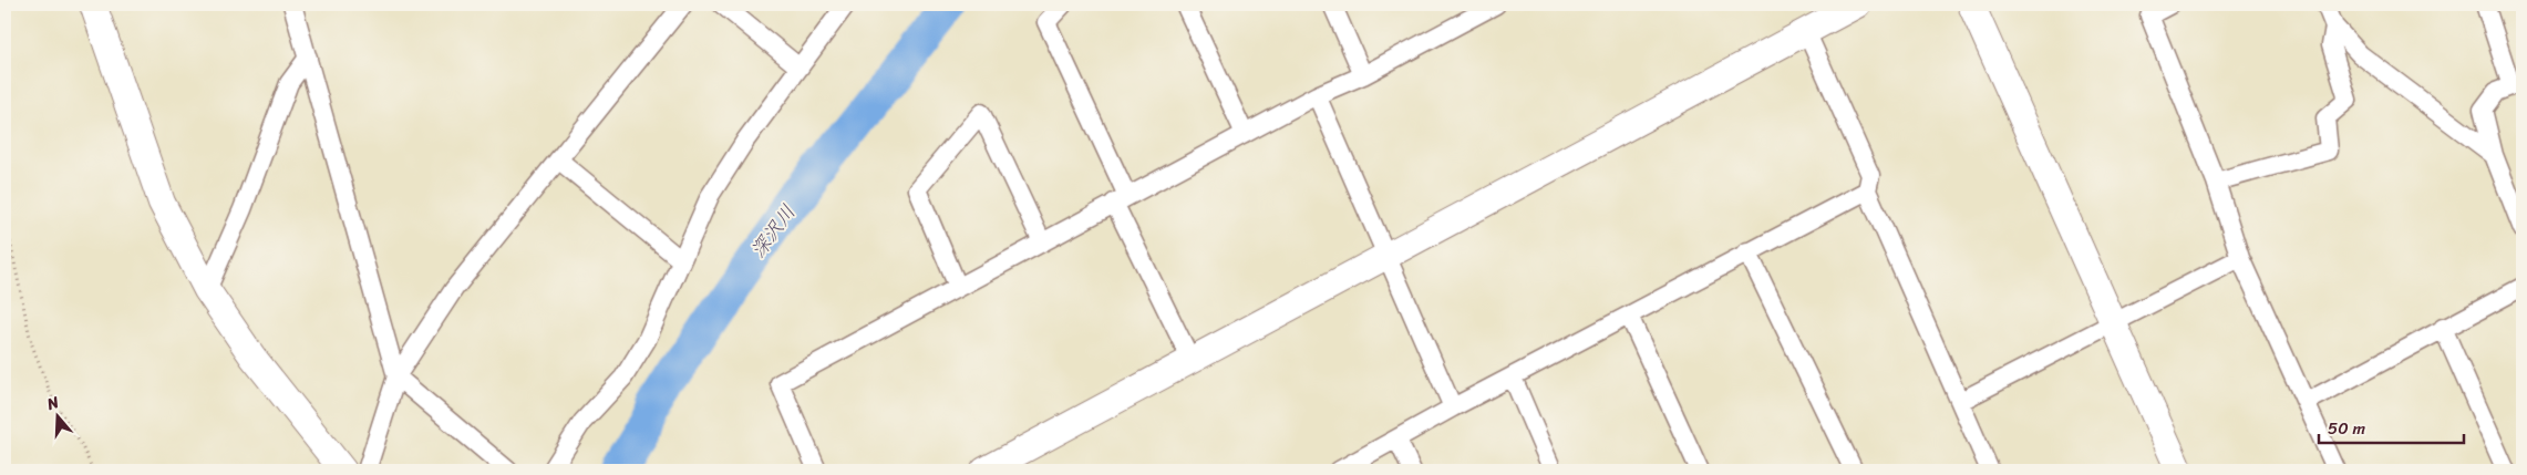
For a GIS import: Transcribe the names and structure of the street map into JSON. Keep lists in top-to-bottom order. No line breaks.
{"water":["深沢川"],"scale_bar":"50 m","north":"top"}
